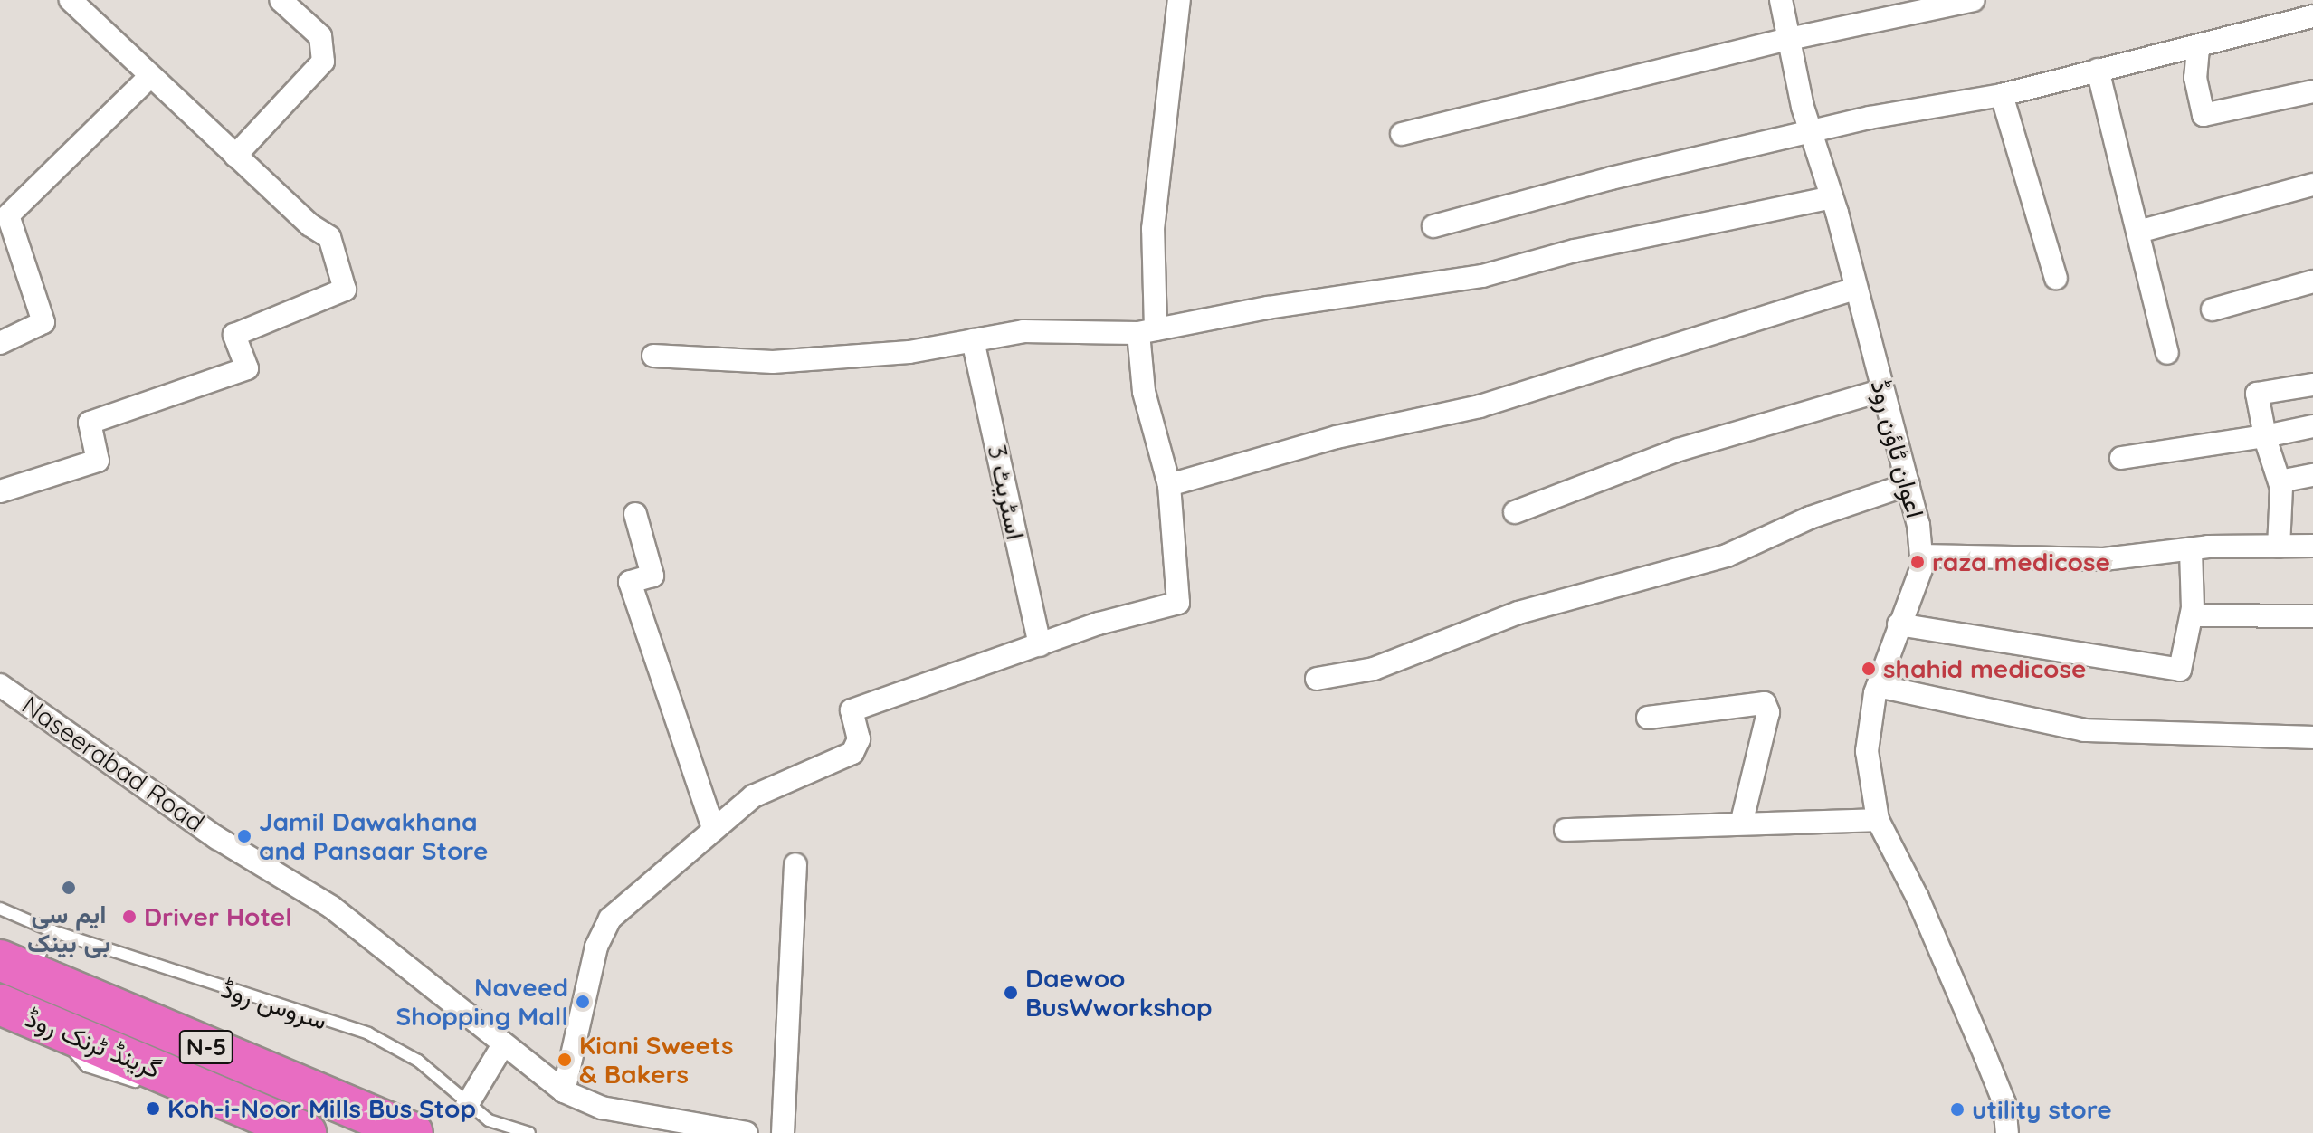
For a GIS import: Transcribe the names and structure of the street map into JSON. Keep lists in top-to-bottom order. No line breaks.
{"streets":{"highway":["گرینڈ ٹرنک روڈ","N-5"],"street":["اعوان ٹاؤن روڈ","اسٹریٹ 3","Naseerabad Road"],"lane":["سروس روڈ"]},"places":["raza medicose","shahid medicose","Jamil Dawakhana and Pansaar Store","ایم سی بی بینک","Driver Hotel","Daewoo BusWworkshop","Naveed Shopping Mall","Kiani Sweets & Bakers","Koh-i-Noor Mills Bus Stop","utility store"]}
